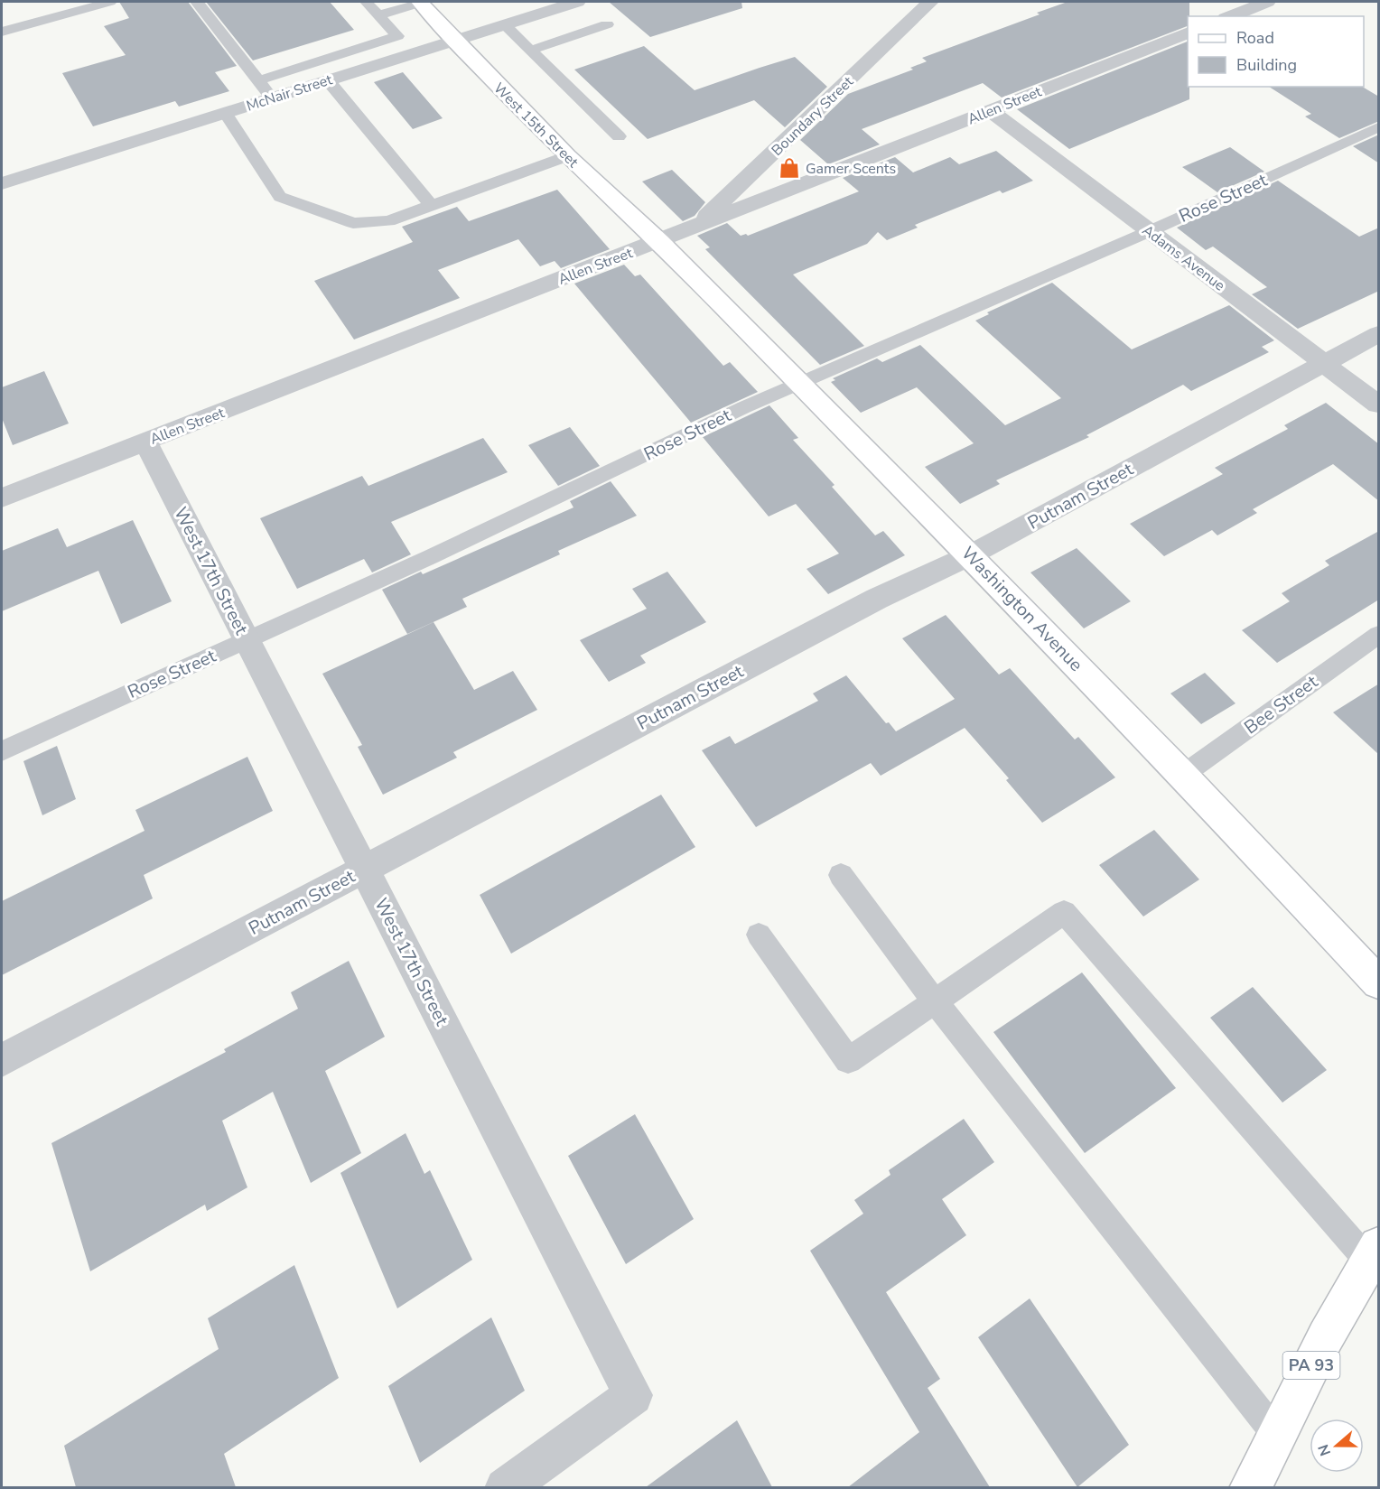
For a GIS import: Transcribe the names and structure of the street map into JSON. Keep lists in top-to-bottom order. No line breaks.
{"streets":{"main road":["West 15th Street","Washington Avenue","PA 93"],"street":["McNair Street","Allen Street","Boundary Street","Adams Avenue","Putnam Street","West 17th Street"],"lane":["Rose Street","Bee Street"]},"crossings":[["McNair Street","West 15th Street"],["Allen Street","Boundary Street"],["Allen Street","West 15th Street"],["Allen Street","Adams Avenue"],["Allen Street","West 17th Street"],["Allen Street","Washington Avenue"],["West 15th Street","Washington Avenue"],["Rose Street","Adams Avenue"],["Rose Street","West 17th Street"],["Rose Street","Washington Avenue"],["Adams Avenue","Putnam Street"],["Putnam Street","West 17th Street"],["Putnam Street","Washington Avenue"],["Washington Avenue","Bee Street"]],"places":{"shop":["Gamer Scents"]},"legend":["Road","Building"],"north":"left"}
